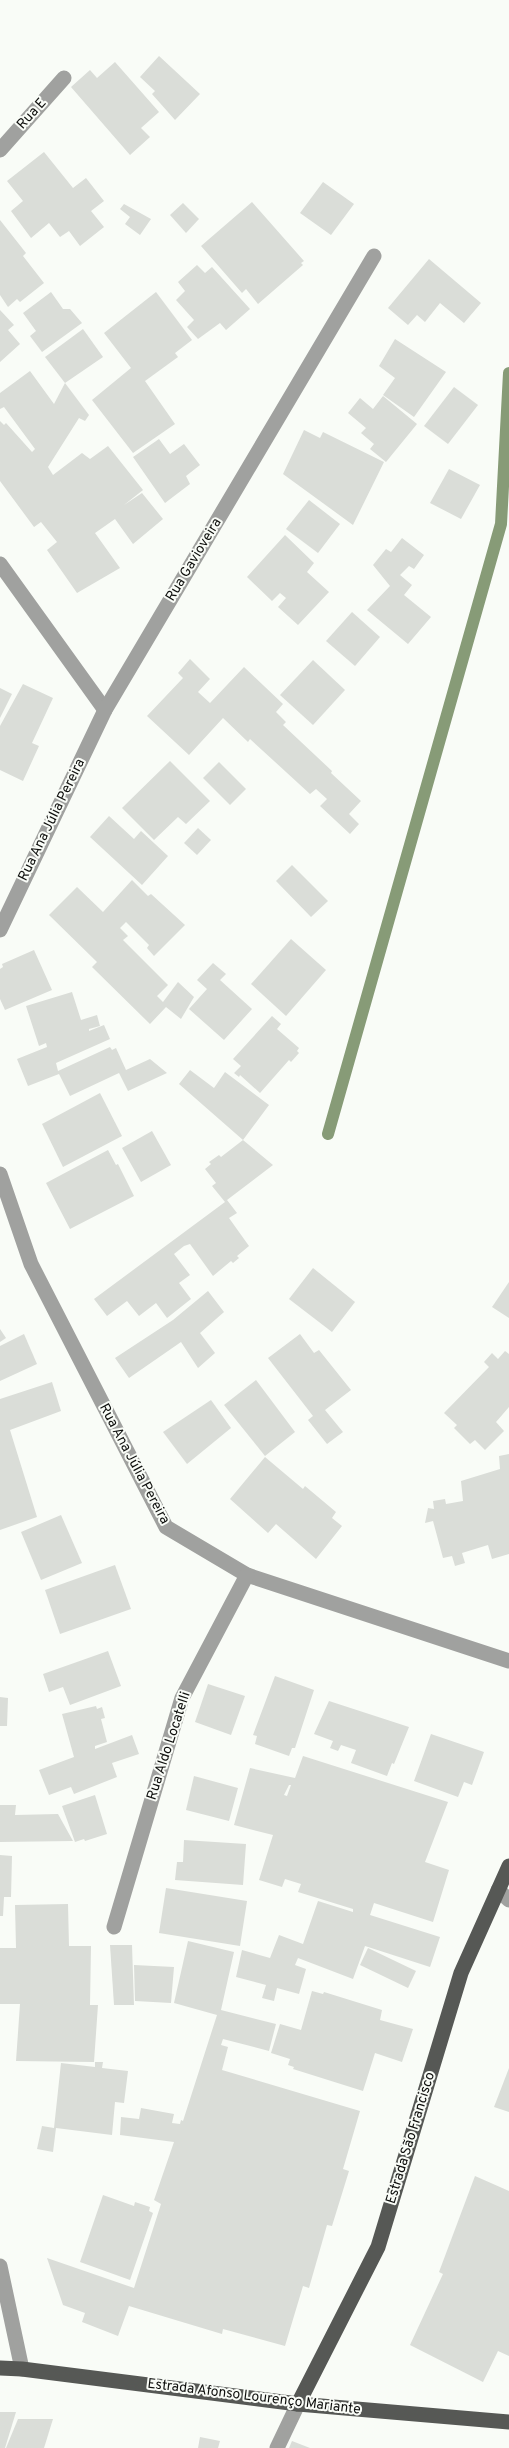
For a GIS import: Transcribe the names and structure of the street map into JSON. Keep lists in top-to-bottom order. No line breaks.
{"streets":{"main road":["Estrada São Francisco","Estrada Afonso Lourenço Mariante"],"street":["Rua E","Rua Gavioveira","Rua Ana Júlia Pereira","Rua Aldo Locatelli"]},"crossings":[["Rua Gavioveira","Rua Ana Júlia Pereira"],["Rua Ana Júlia Pereira","Rua Aldo Locatelli"],["Estrada São Francisco","Estrada Afonso Lourenço Mariante"]]}
